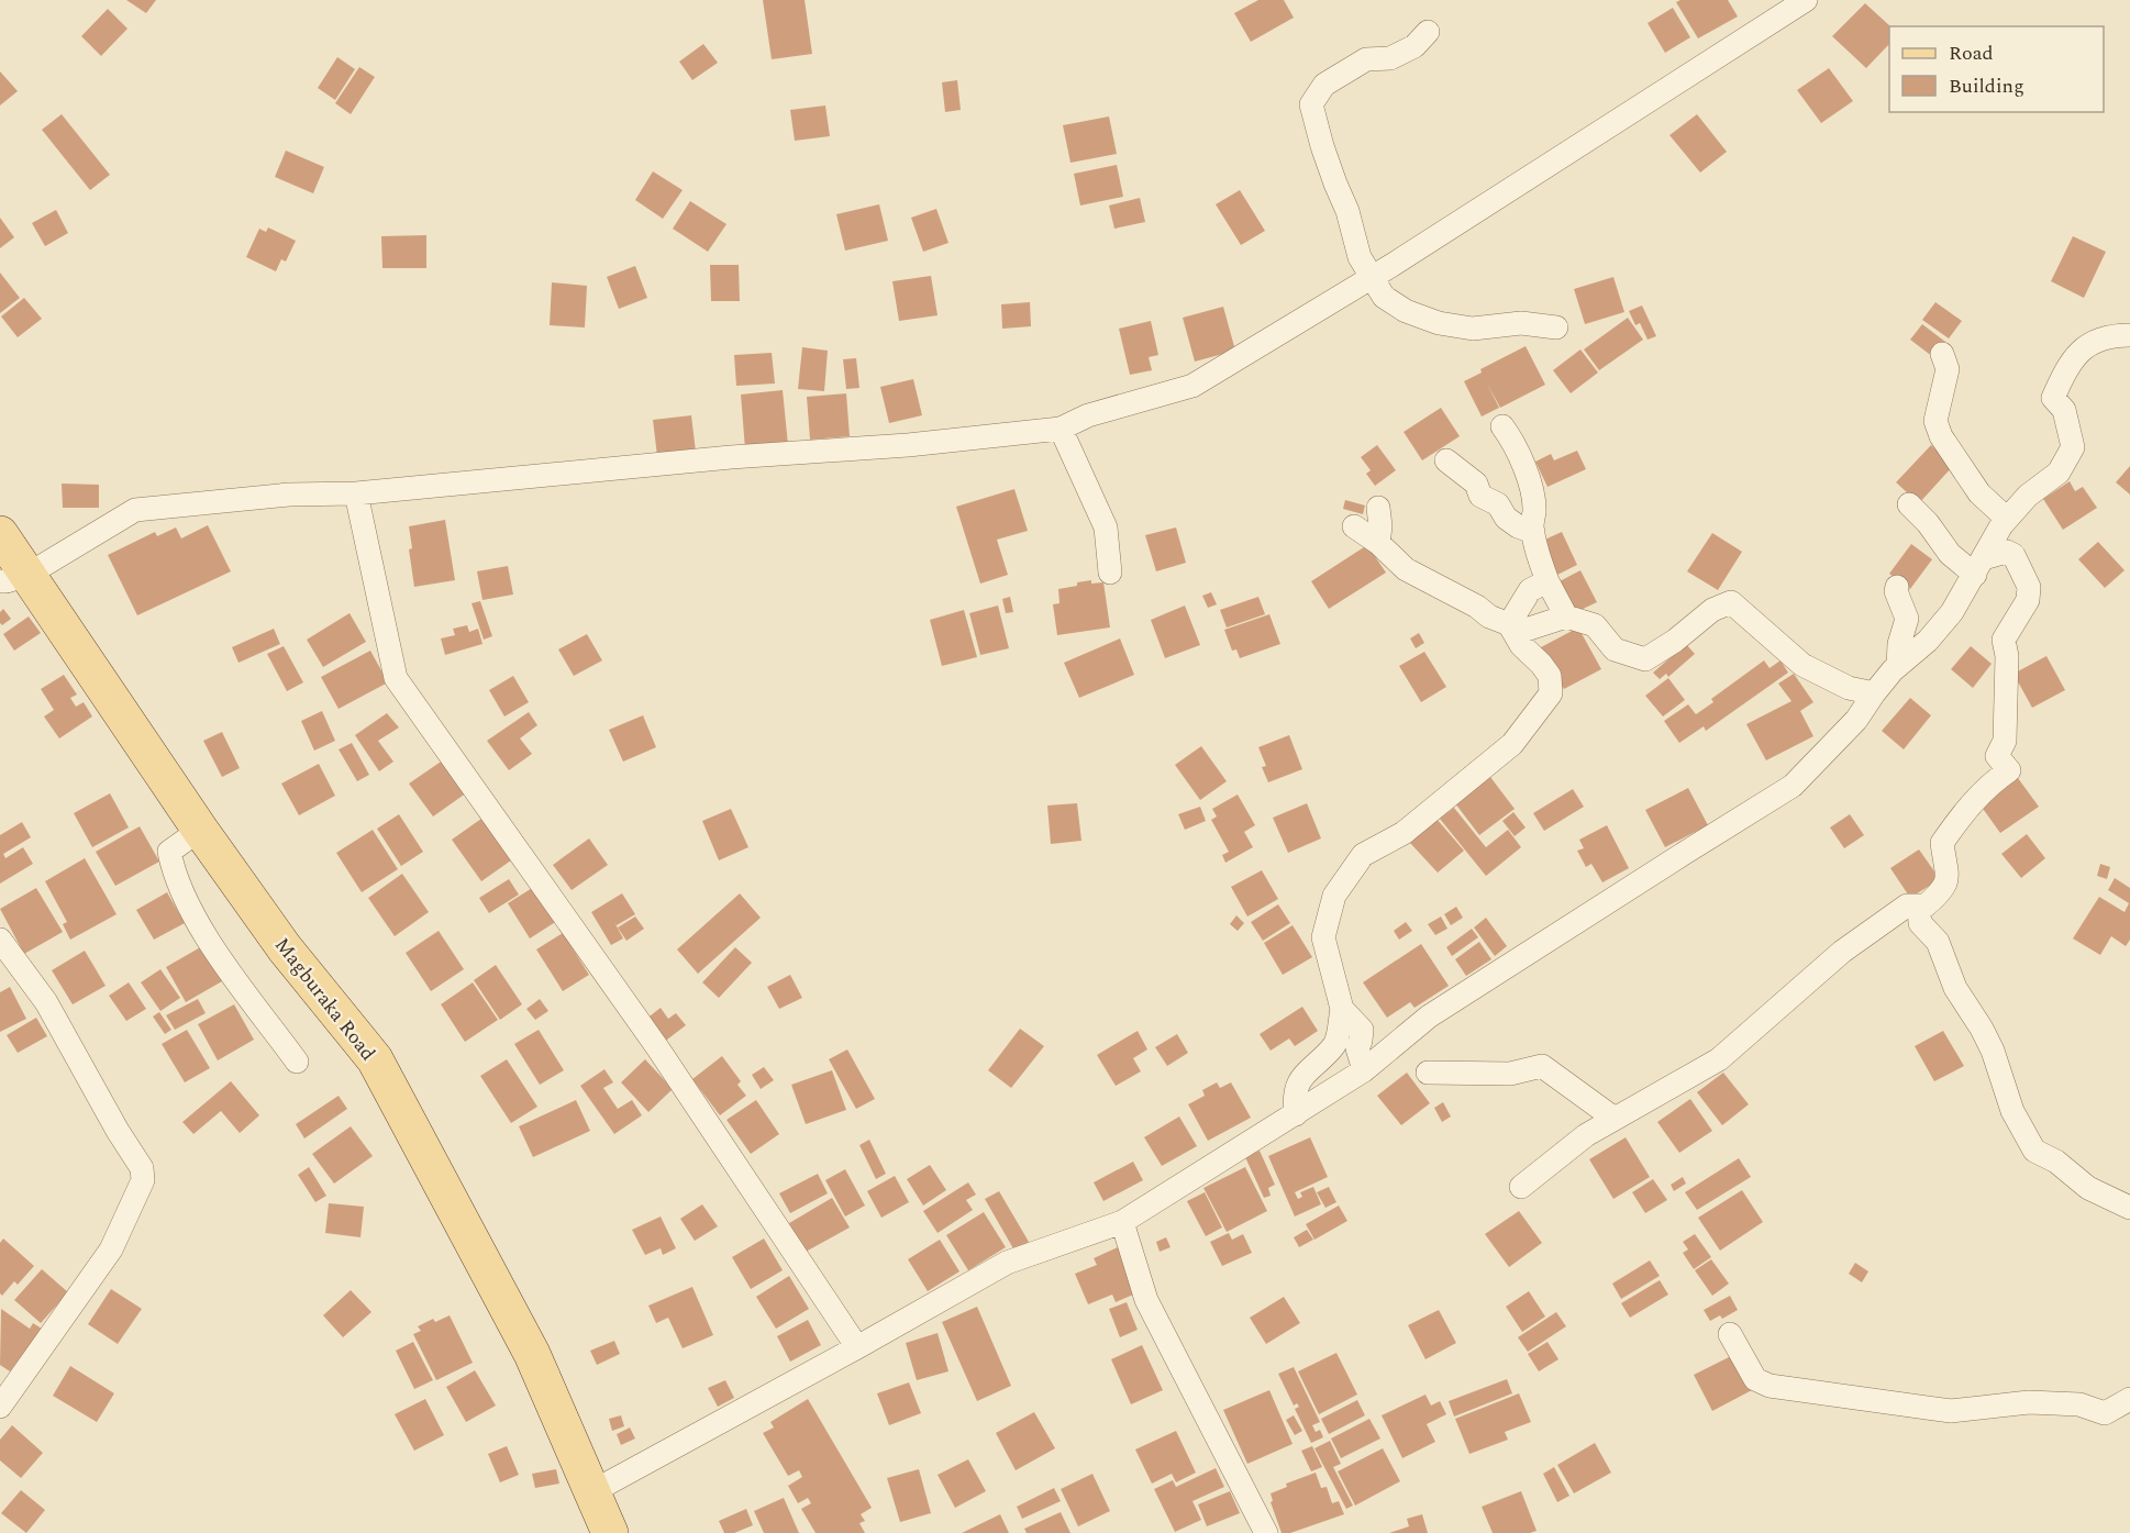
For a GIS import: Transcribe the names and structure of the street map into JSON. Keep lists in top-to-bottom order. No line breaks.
{"streets":{"main road":["Magburaka Road"]},"legend":["Road","Building"]}
